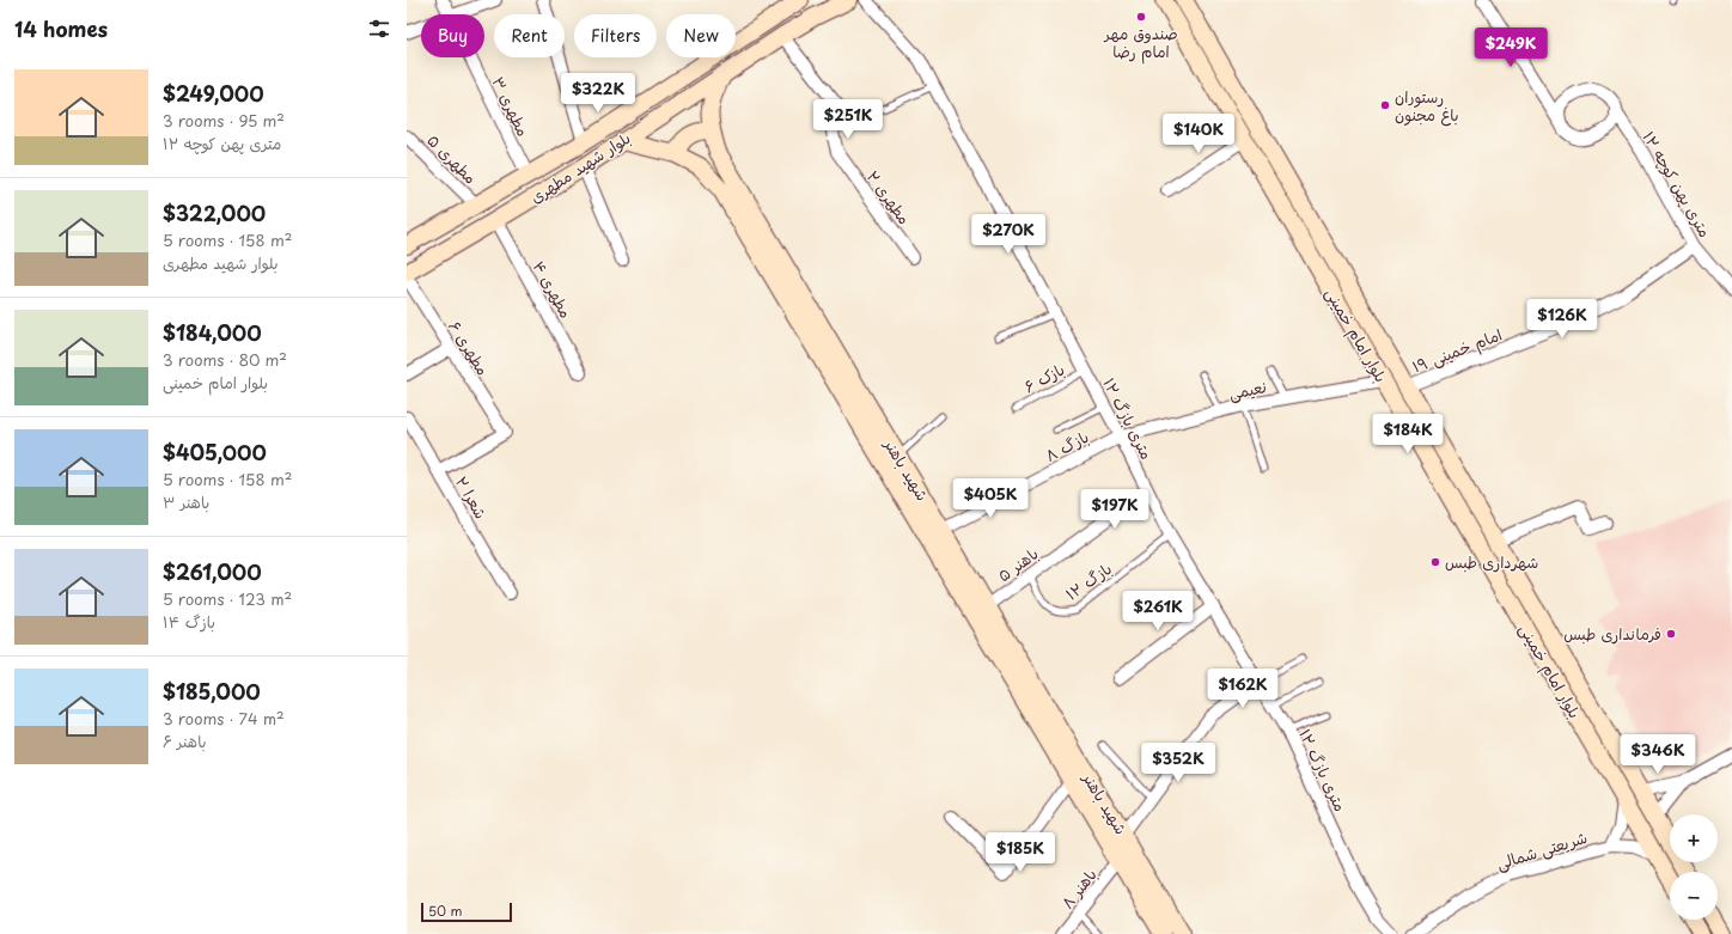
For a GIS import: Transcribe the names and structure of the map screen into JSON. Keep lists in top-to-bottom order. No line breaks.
{"streets":{"main road":["بلوار شهید مطهری","بلوار امام خمینی","شهید باهنر"],"street":["مطهری ۳","مطهری ۵","۱۲ متری پهن کوچه","مطهری ۲","مطهری ۴","مطهری ۶","امام خمینی ۱۹","نعیمی","۱۲ متری بازگ","بازگ ۸","شعرا ۲","باهنر ۵","شریعتی شمالی","باهنر ۸"],"lane":["بازک ۶","بازگ ۱۲"]},"crossings":[["مطهری ۳","بلوار شهید مطهری"],["مطهری ۵","بلوار شهید مطهری"],["بلوار شهید مطهری","مطهری ۲"],["بلوار شهید مطهری","مطهری ۴"],["بلوار شهید مطهری","شهید باهنر"],["۱۲ متری پهن کوچه","امام خمینی ۱۹"],["بلوار امام خمینی","امام خمینی ۱۹"],["بلوار امام خمینی","نعیمی"],["مطهری ۶","شعرا ۲"],["بازک ۶","۱۲ متری بازگ"],["نعیمی","۱۲ متری بازگ"],["نعیمی","بازگ ۸"],["۱۲ متری بازگ","بازگ ۸"],["۱۲ متری بازگ","باهنر ۵"],["۱۲ متری بازگ","بازگ ۱۲"],["بازگ ۸","شهید باهنر"],["شهید باهنر","باهنر ۵"],["شهید باهنر","باهنر ۸"],["باهنر ۵","بازگ ۱۲"]],"places":["صندوق مهر امام رضا","رستوران باغ مجنون","شهرداری طبس","فرمانداری طبس"],"scale_bar":"50 m","page":{"heading":"14 homes","chip":["Buy","Rent","Filters","New"],"price":["$249K","$322K","$251K","$140K","$270K","$126K","$184K","$405K","$197K","$261K","$162K","$346K","$352K","$185K"],"list":[{"name":"$249,000","note":"3 rooms · 95 m² · ۱۲ متری پهن کوچه"},{"name":"$322,000","note":"5 rooms · 158 m² · بلوار شهید مطهری"},{"name":"$184,000","note":"3 rooms · 80 m² · بلوار امام خمینی"},{"name":"$405,000","note":"5 rooms · 158 m² · باهنر ۳"},{"name":"$261,000","note":"5 rooms · 123 m² · بازگ ۱۴"},{"name":"$185,000","note":"3 rooms · 74 m² · باهنر ۶"}],"map_buttons":["+","−"],"scale":"50 m"}}
